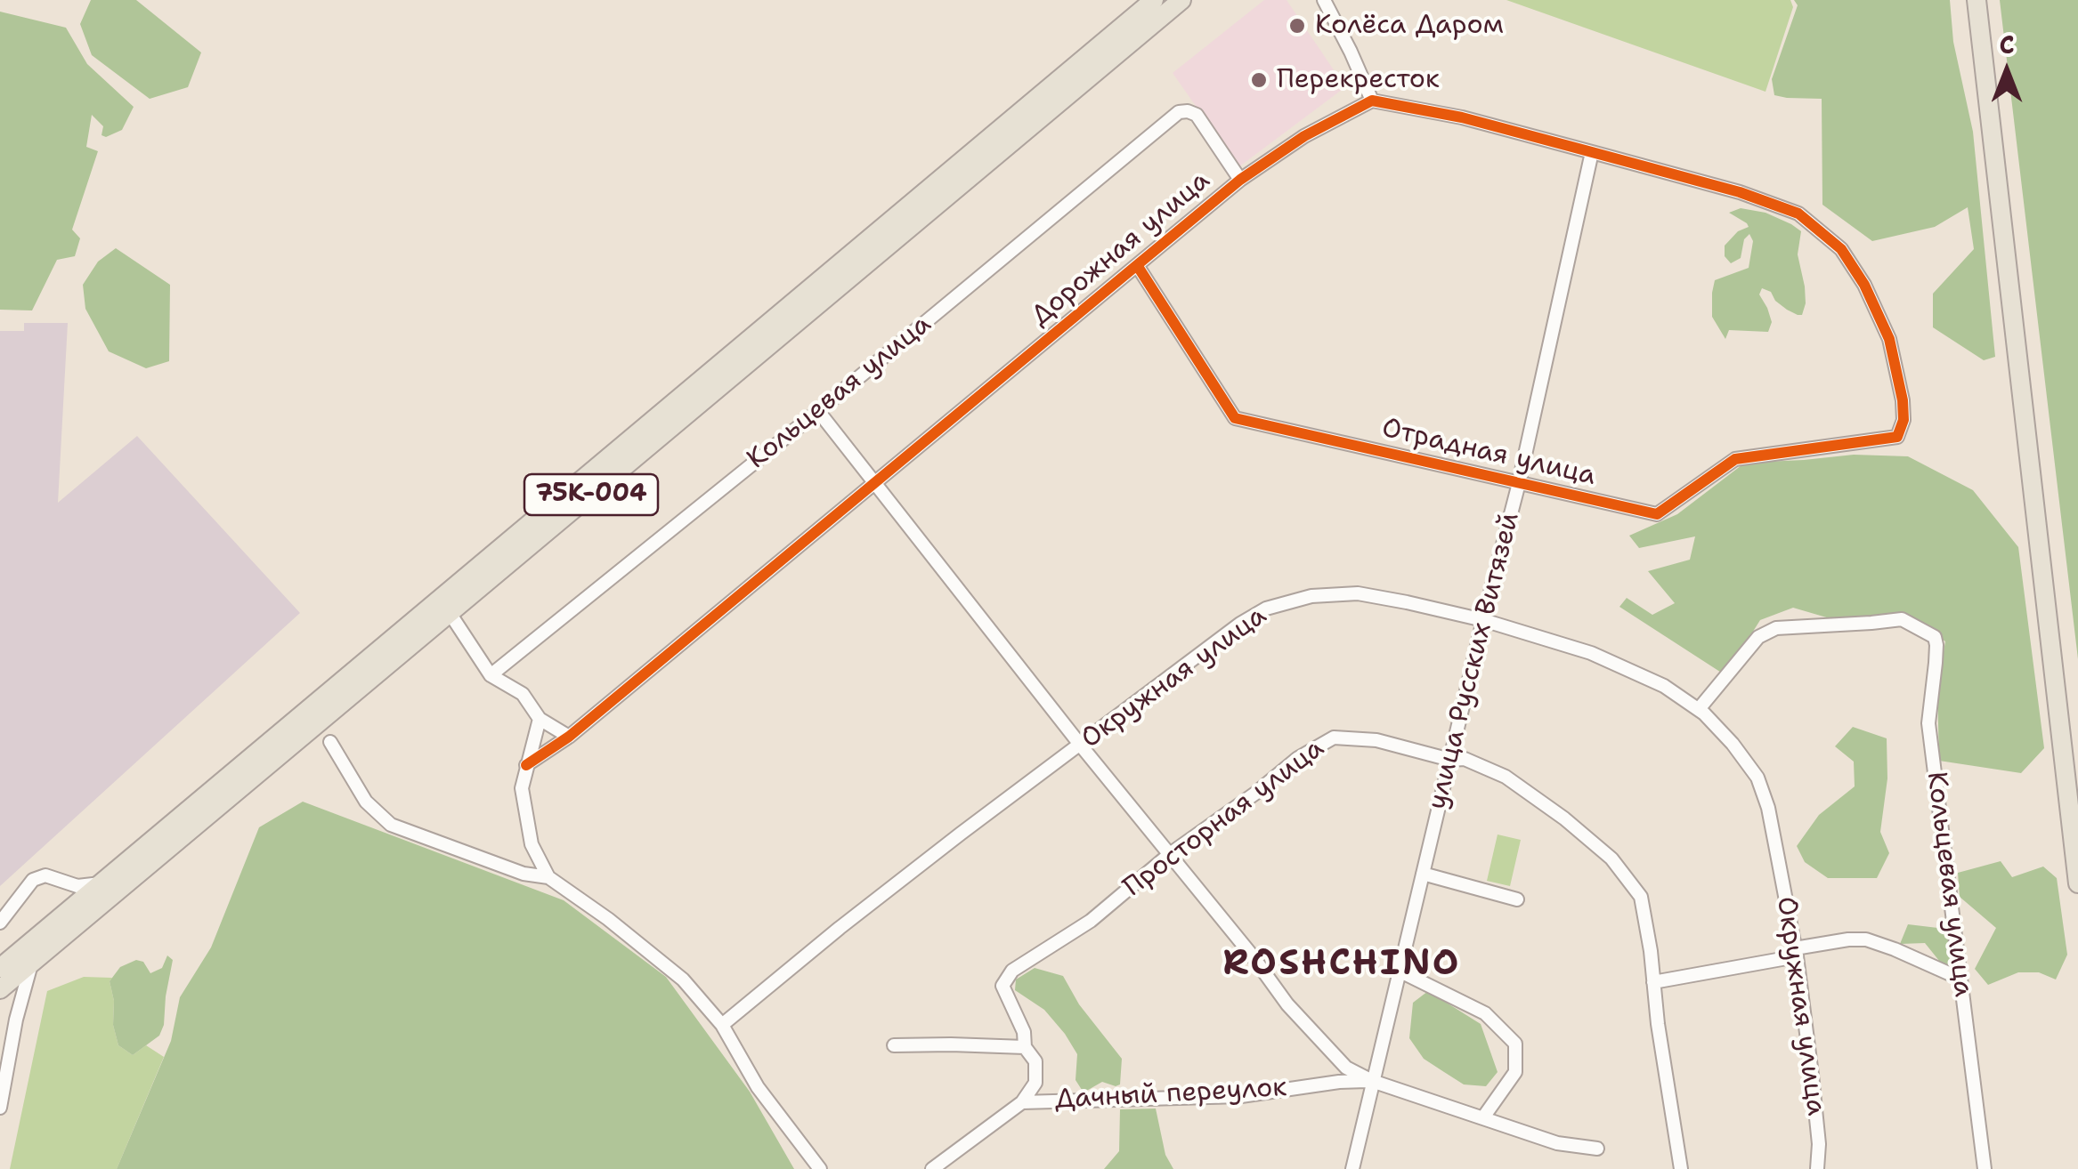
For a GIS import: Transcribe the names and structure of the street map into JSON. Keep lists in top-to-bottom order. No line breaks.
{"streets":{"highway":["75К-004"],"street":["Дорожная улица","Кольцевая улица","Отрадная улица","улица Русских Витязей","Окружная улица","Просторная улица","Дачный переулок"]},"crossings":[["Дорожная улица","Кольцевая улица"],["Дорожная улица","Отрадная улица"],["Кольцевая улица","Окружная улица"],["Отрадная улица","улица Русских Витязей"],["улица Русских Витязей","Окружная улица"],["улица Русских Витязей","Просторная улица"],["улица Русских Витязей","Дачный переулок"],["Просторная улица","Дачный переулок"]],"districts":["ROSHCHINO"],"places":["Колёса Даром","Перекресток"],"north":"top"}
